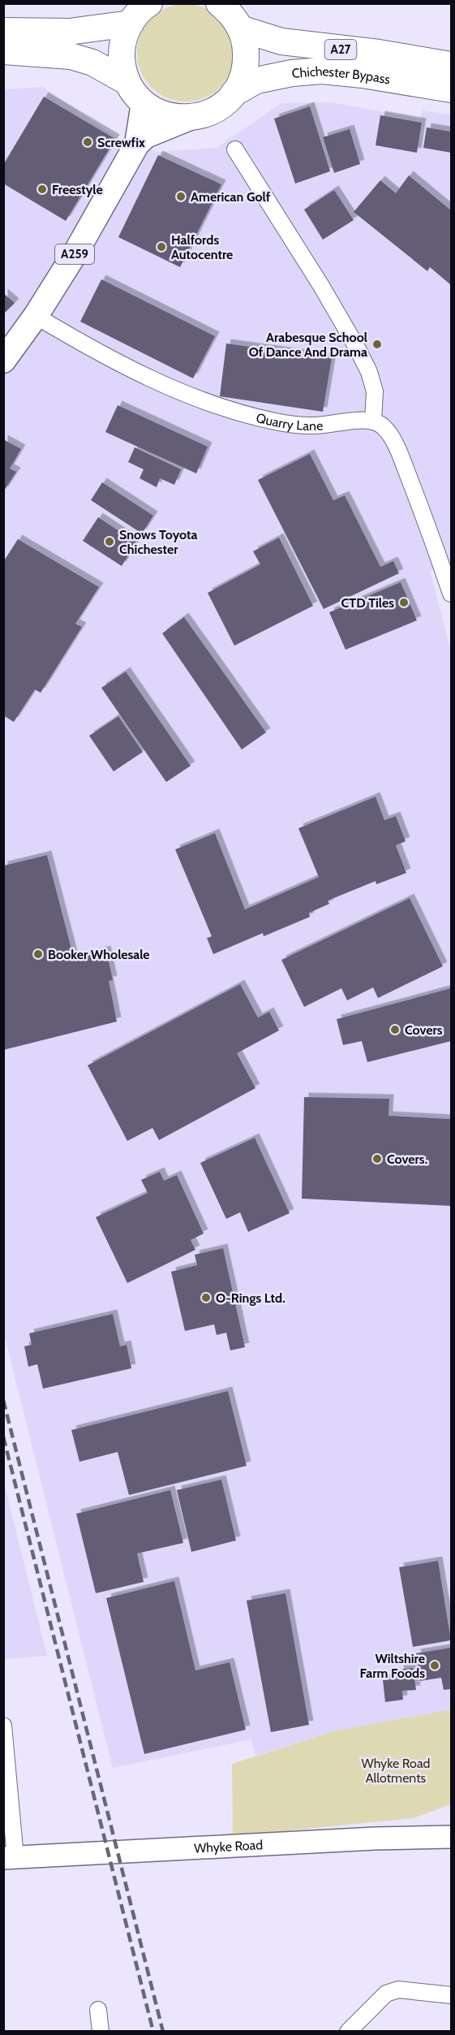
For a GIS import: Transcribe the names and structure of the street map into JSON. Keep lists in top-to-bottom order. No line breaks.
{"streets":{"highway":["A27","Chichester Bypass"],"main road":["A259","Whyke Road"],"street":["Quarry Lane"]},"crossings":[["A259","Quarry Lane"]],"parks":["Whyke Road Allotments"],"places":["Screwfix","Freestyle","American Golf","Halfords Autocentre","Arabesque School Of Dance And Drama","Snows Toyota Chichester","CTD Tiles","Booker Wholesale","Covers","Covers.","O-Rings Ltd.","Wiltshire Farm Foods"]}
